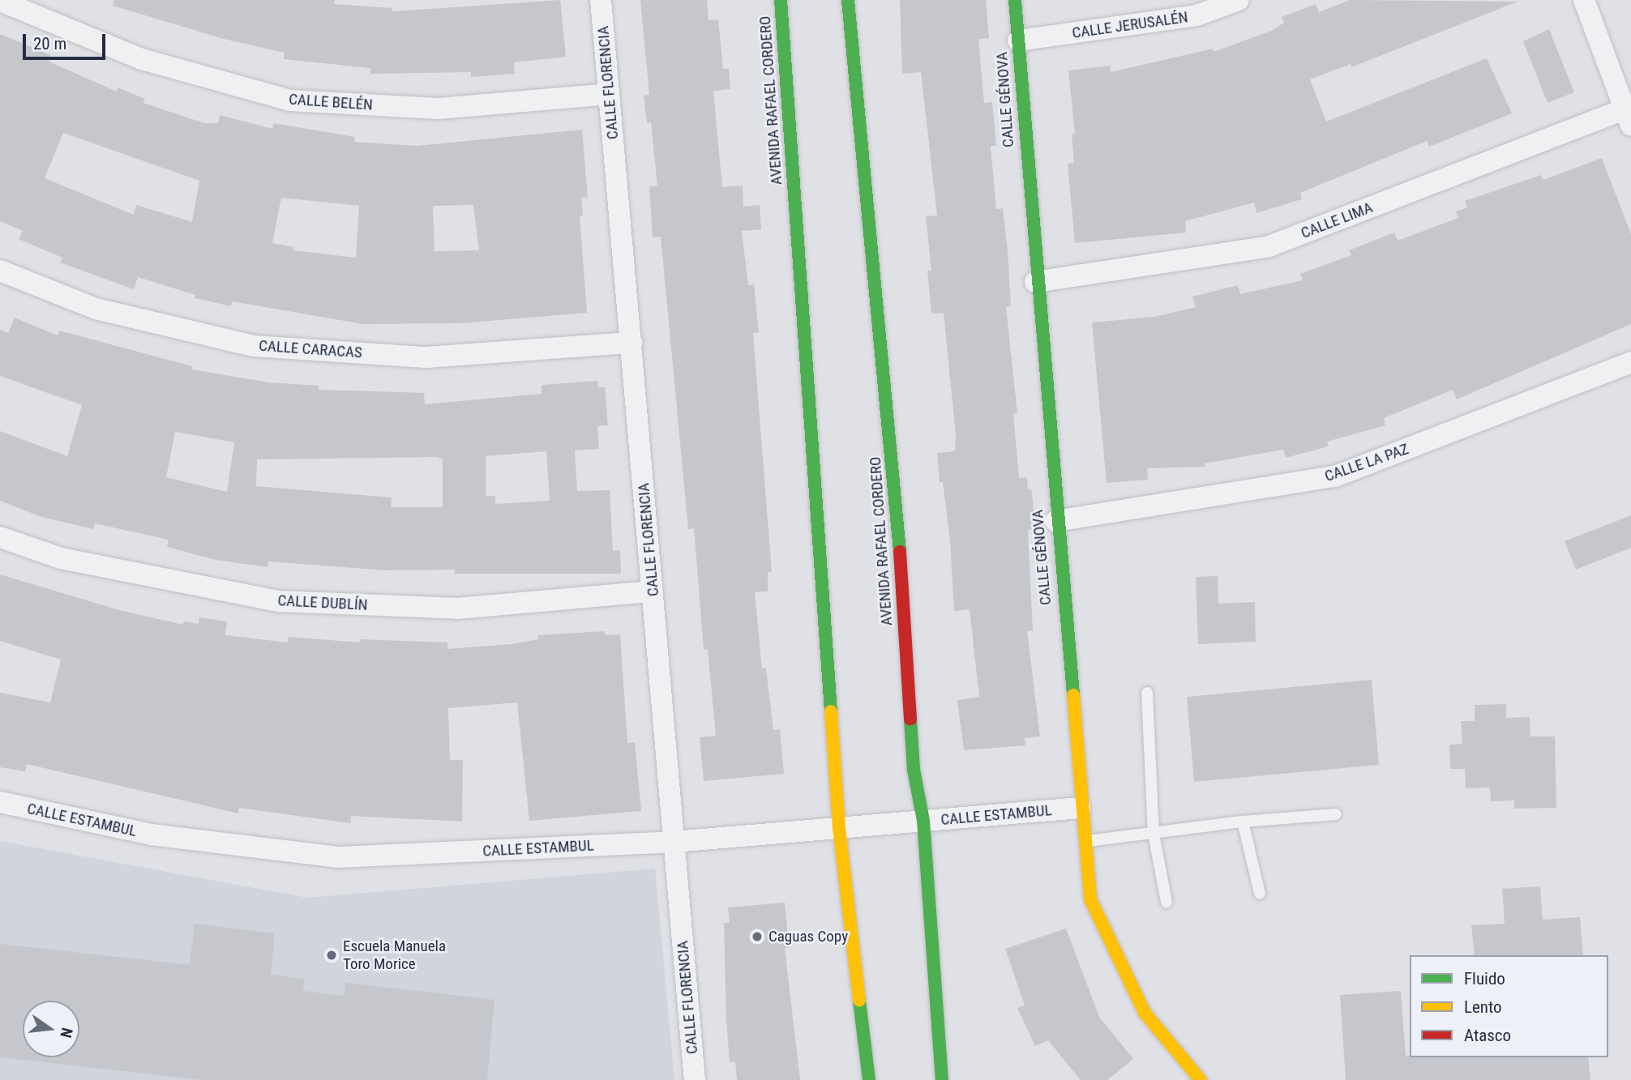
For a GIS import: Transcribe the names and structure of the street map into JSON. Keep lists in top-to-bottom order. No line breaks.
{"streets":{"main road":["CALLE GÉNOVA","AVENIDA RAFAEL CORDERO"],"street":["CALLE JERUSALÉN","CALLE FLORENCIA","CALLE BELÉN","CALLE LIMA","CALLE CARACAS","CALLE LA PAZ","CALLE DUBLÍN","CALLE ESTAMBUL"]},"crossings":[["CALLE JERUSALÉN","CALLE GÉNOVA"],["CALLE FLORENCIA","CALLE BELÉN"],["CALLE FLORENCIA","CALLE CARACAS"],["CALLE FLORENCIA","CALLE DUBLÍN"],["CALLE FLORENCIA","CALLE ESTAMBUL"],["CALLE GÉNOVA","CALLE LIMA"],["CALLE GÉNOVA","CALLE LA PAZ"],["CALLE GÉNOVA","CALLE ESTAMBUL"],["AVENIDA RAFAEL CORDERO","CALLE ESTAMBUL"]],"places":["Caguas Copy","Escuela Manuela Toro Morice"],"legend":["Fluido","Lento","Atasco"],"scale_bar":"20 m","north":"right"}
